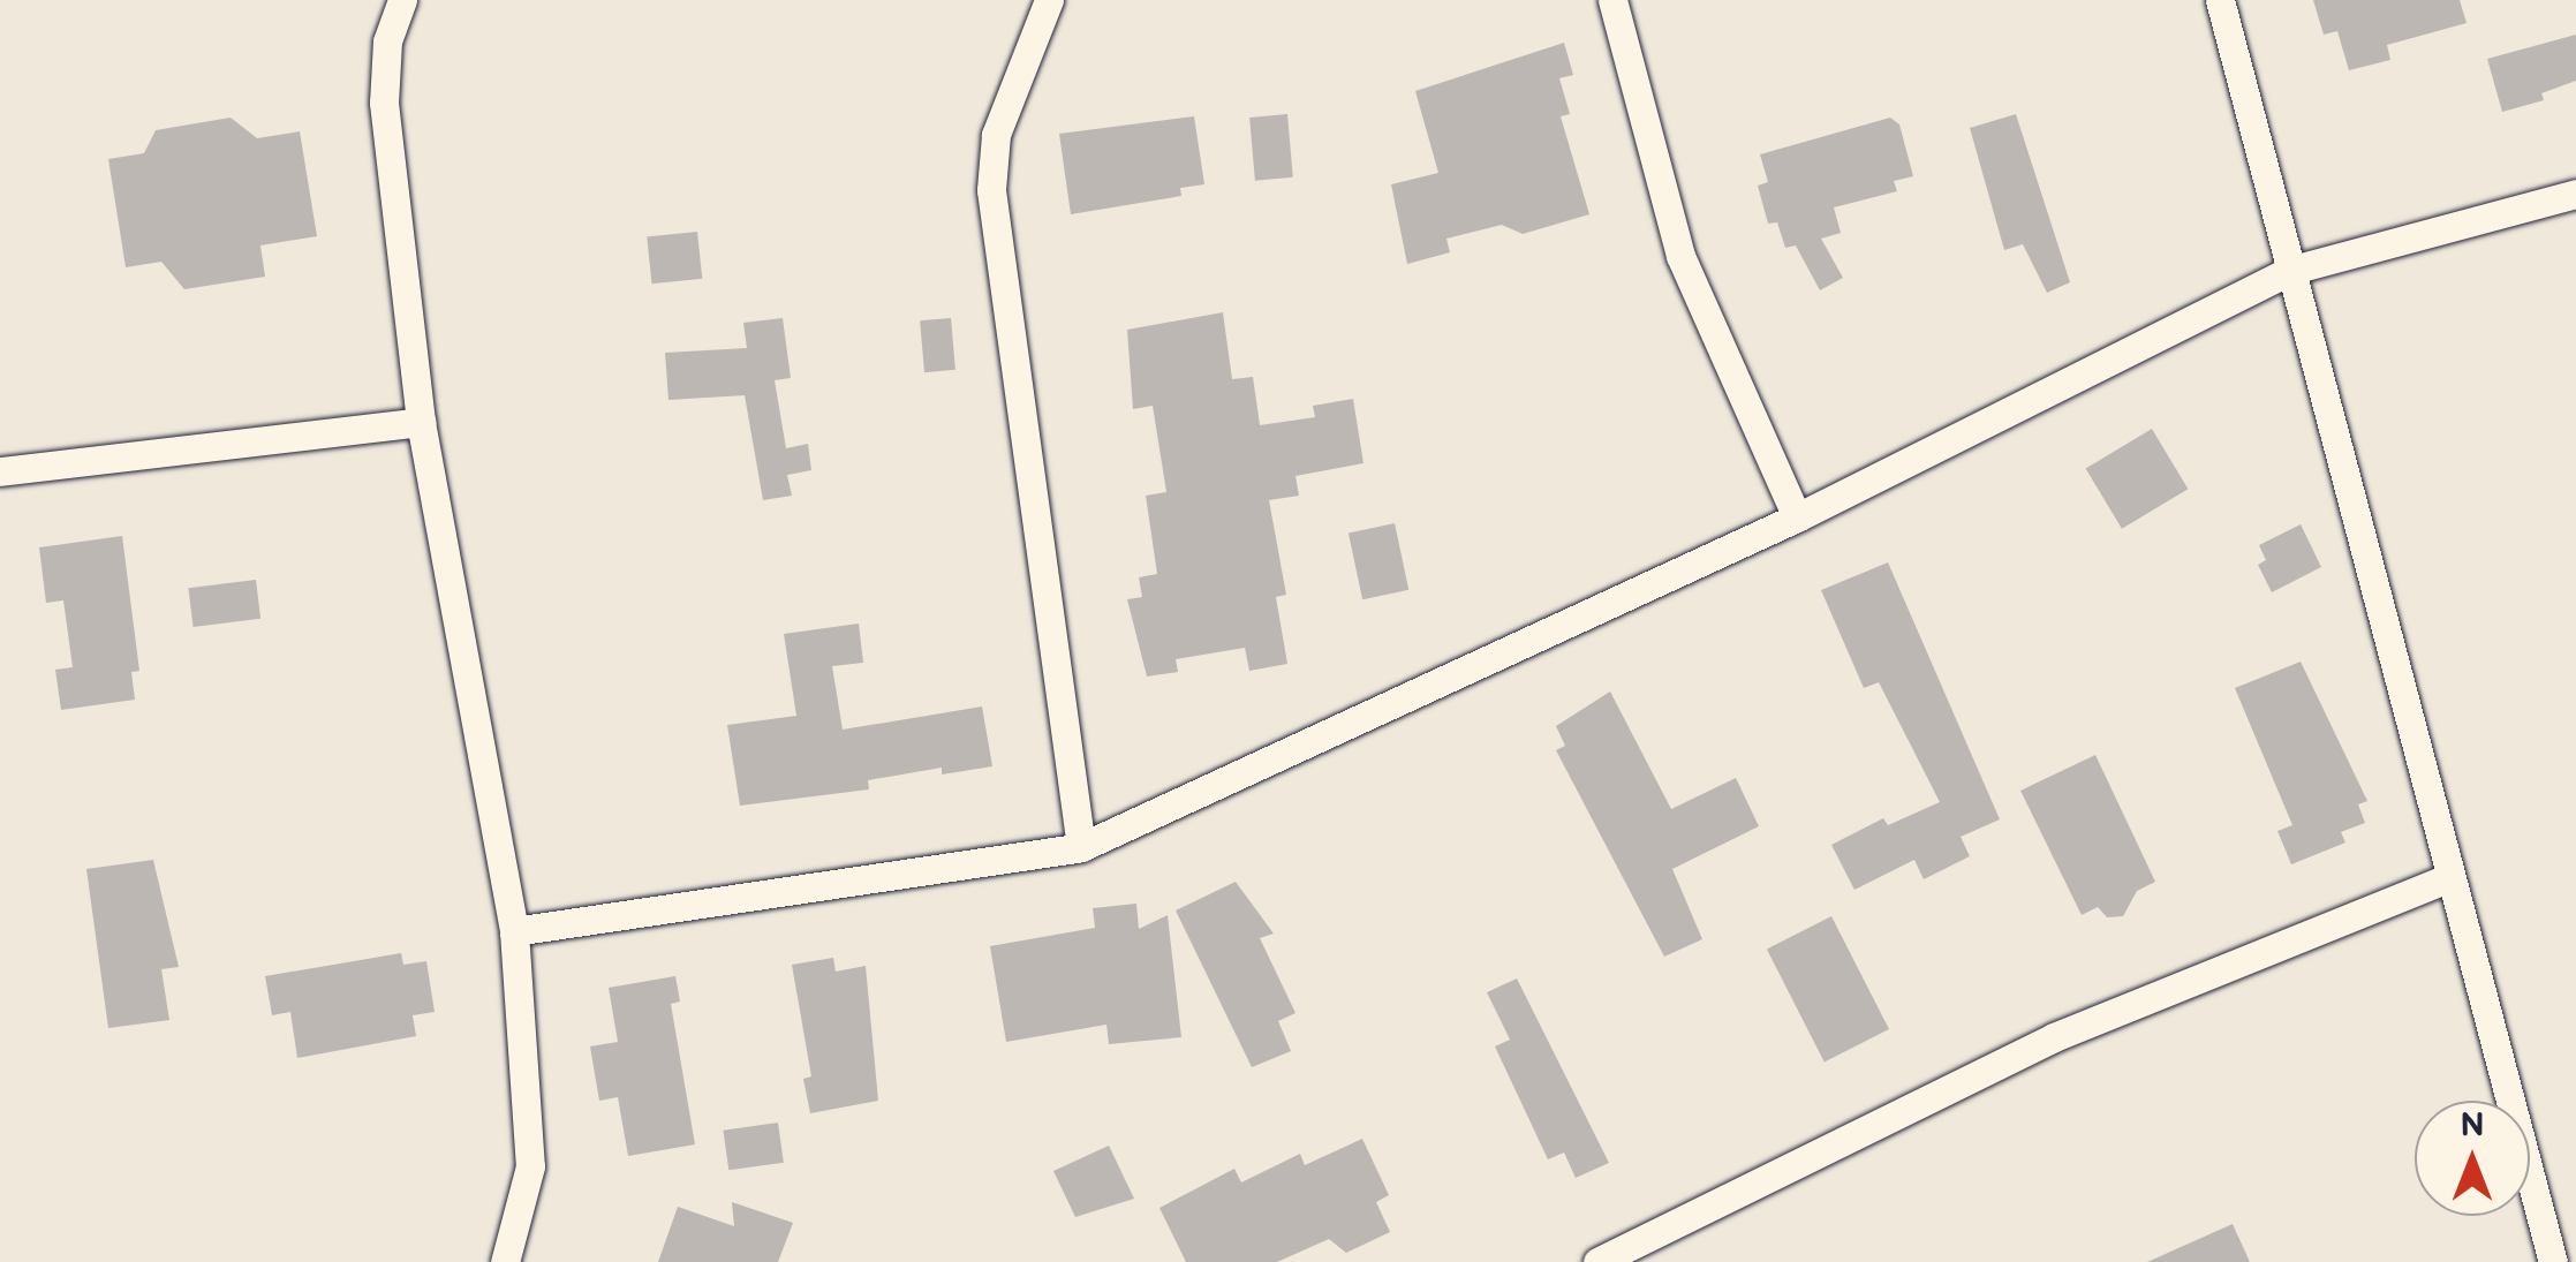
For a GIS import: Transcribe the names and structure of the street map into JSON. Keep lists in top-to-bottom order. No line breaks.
{"north":"top"}
